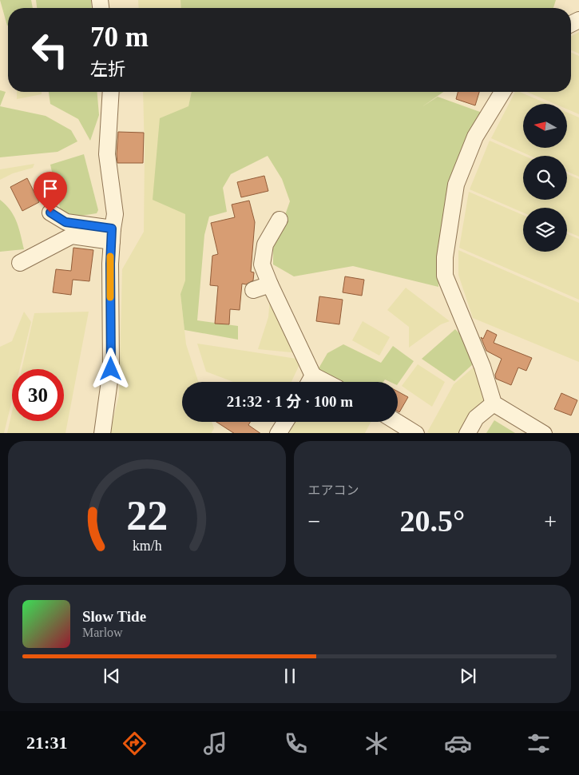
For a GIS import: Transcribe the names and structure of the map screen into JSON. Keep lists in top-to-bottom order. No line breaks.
{"north":"left","page":{"turn":["70 m","左折"],"limit":"30","trip":"21:32 · 1 分 · 100 m","tile":"エアコン","heat":["−","20.5°","+"],"song":["Slow Tide","Marlow"],"tabs":"21:31","gauge":["22","km/h"]}}
